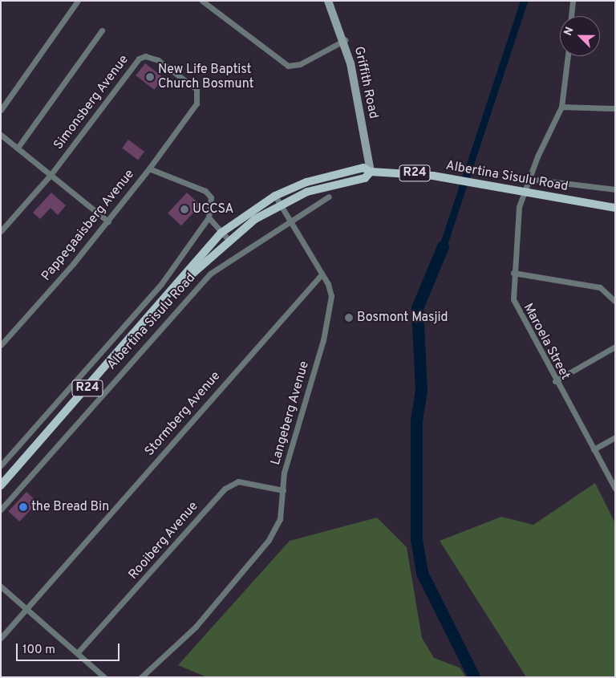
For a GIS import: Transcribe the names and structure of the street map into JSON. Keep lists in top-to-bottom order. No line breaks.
{"streets":{"main road":["R24","Albertina Sisulu Road"],"street":["Griffith Road","Simonsberg Avenue","Pappegaaisberg Avenue","Maroela Street","Langeberg Avenue","Stormberg Avenue","Rooiberg Avenue"]},"crossings":[["Griffith Road","Albertina Sisulu Road"],["Simonsberg Avenue","Pappegaaisberg Avenue"],["Albertina Sisulu Road","Pappegaaisberg Avenue"],["Albertina Sisulu Road","Maroela Street"],["Langeberg Avenue","Stormberg Avenue"],["Langeberg Avenue","Rooiberg Avenue"]],"places":["New Life Baptist Church Bosmunt","UCCSA","Bosmont Masjid","the Bread Bin"],"scale_bar":"100 m","north":"top left"}
